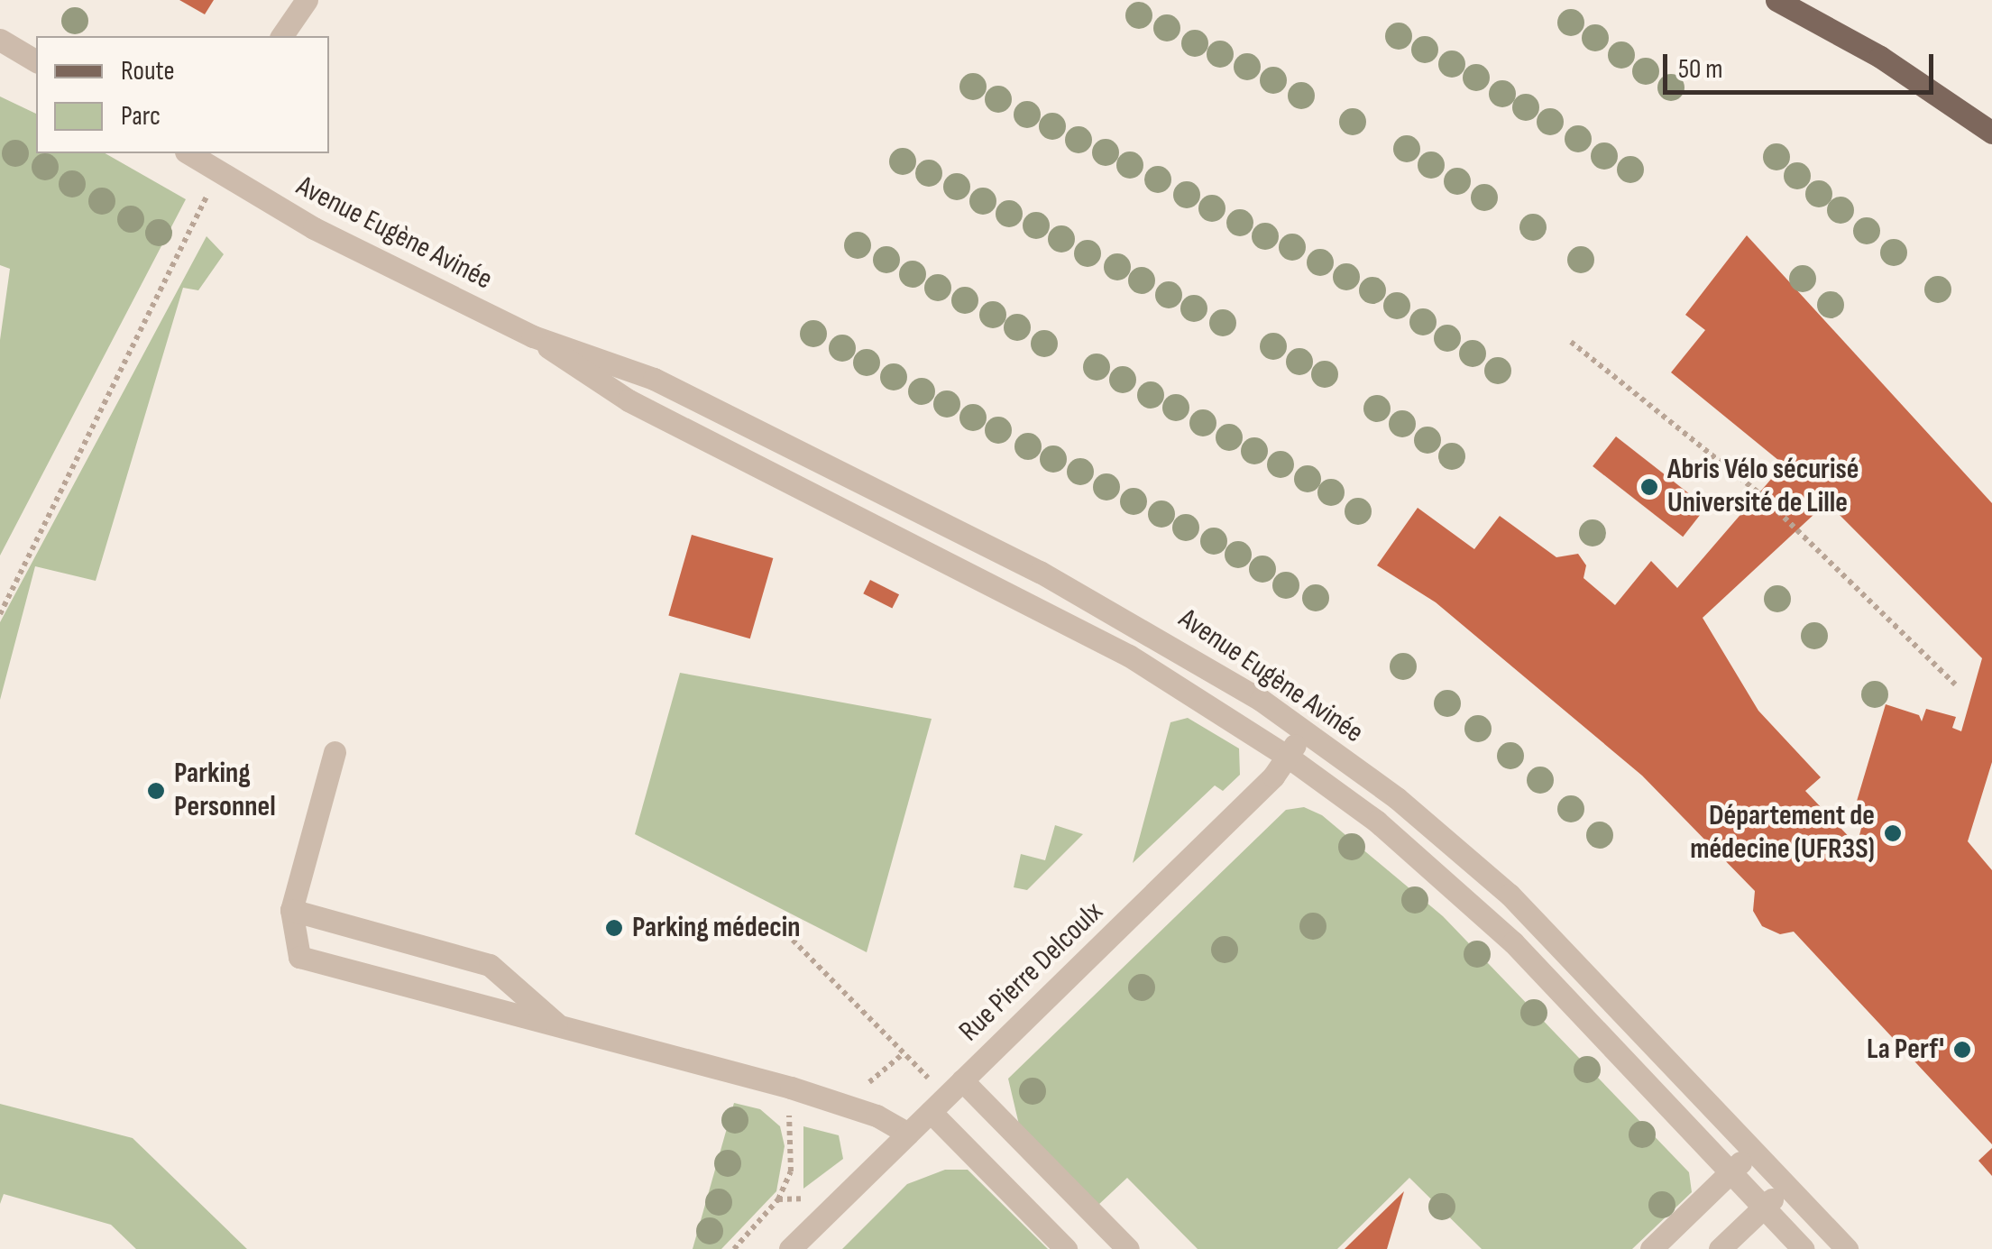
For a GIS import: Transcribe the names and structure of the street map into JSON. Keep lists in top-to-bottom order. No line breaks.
{"streets":{"street":["Avenue Eugène Avinée","Rue Pierre Delcoulx"]},"crossings":[["Avenue Eugène Avinée","Rue Pierre Delcoulx"]],"places":["Abris Vélo sécurisé Université de Lille","Parking Personnel","Département de médecine (UFR3S)","Parking médecin","La Perf'"],"legend":["Route","Parc"],"scale_bar":"50 m"}
